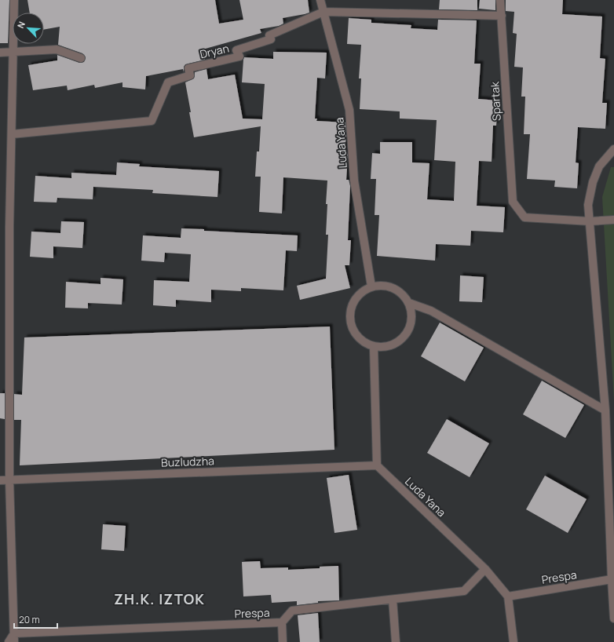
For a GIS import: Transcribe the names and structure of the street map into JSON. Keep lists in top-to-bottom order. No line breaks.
{"streets":{"street":["Dryan","Spartak","Luda Yana","Buzludzha","Prespa"]},"crossings":[["Dryan","Spartak"],["Dryan","Luda Yana"],["Luda Yana","Buzludzha"],["Luda Yana","Prespa"]],"districts":["ZH.K. IZTOK"],"scale_bar":"20 m","north":"top left"}
